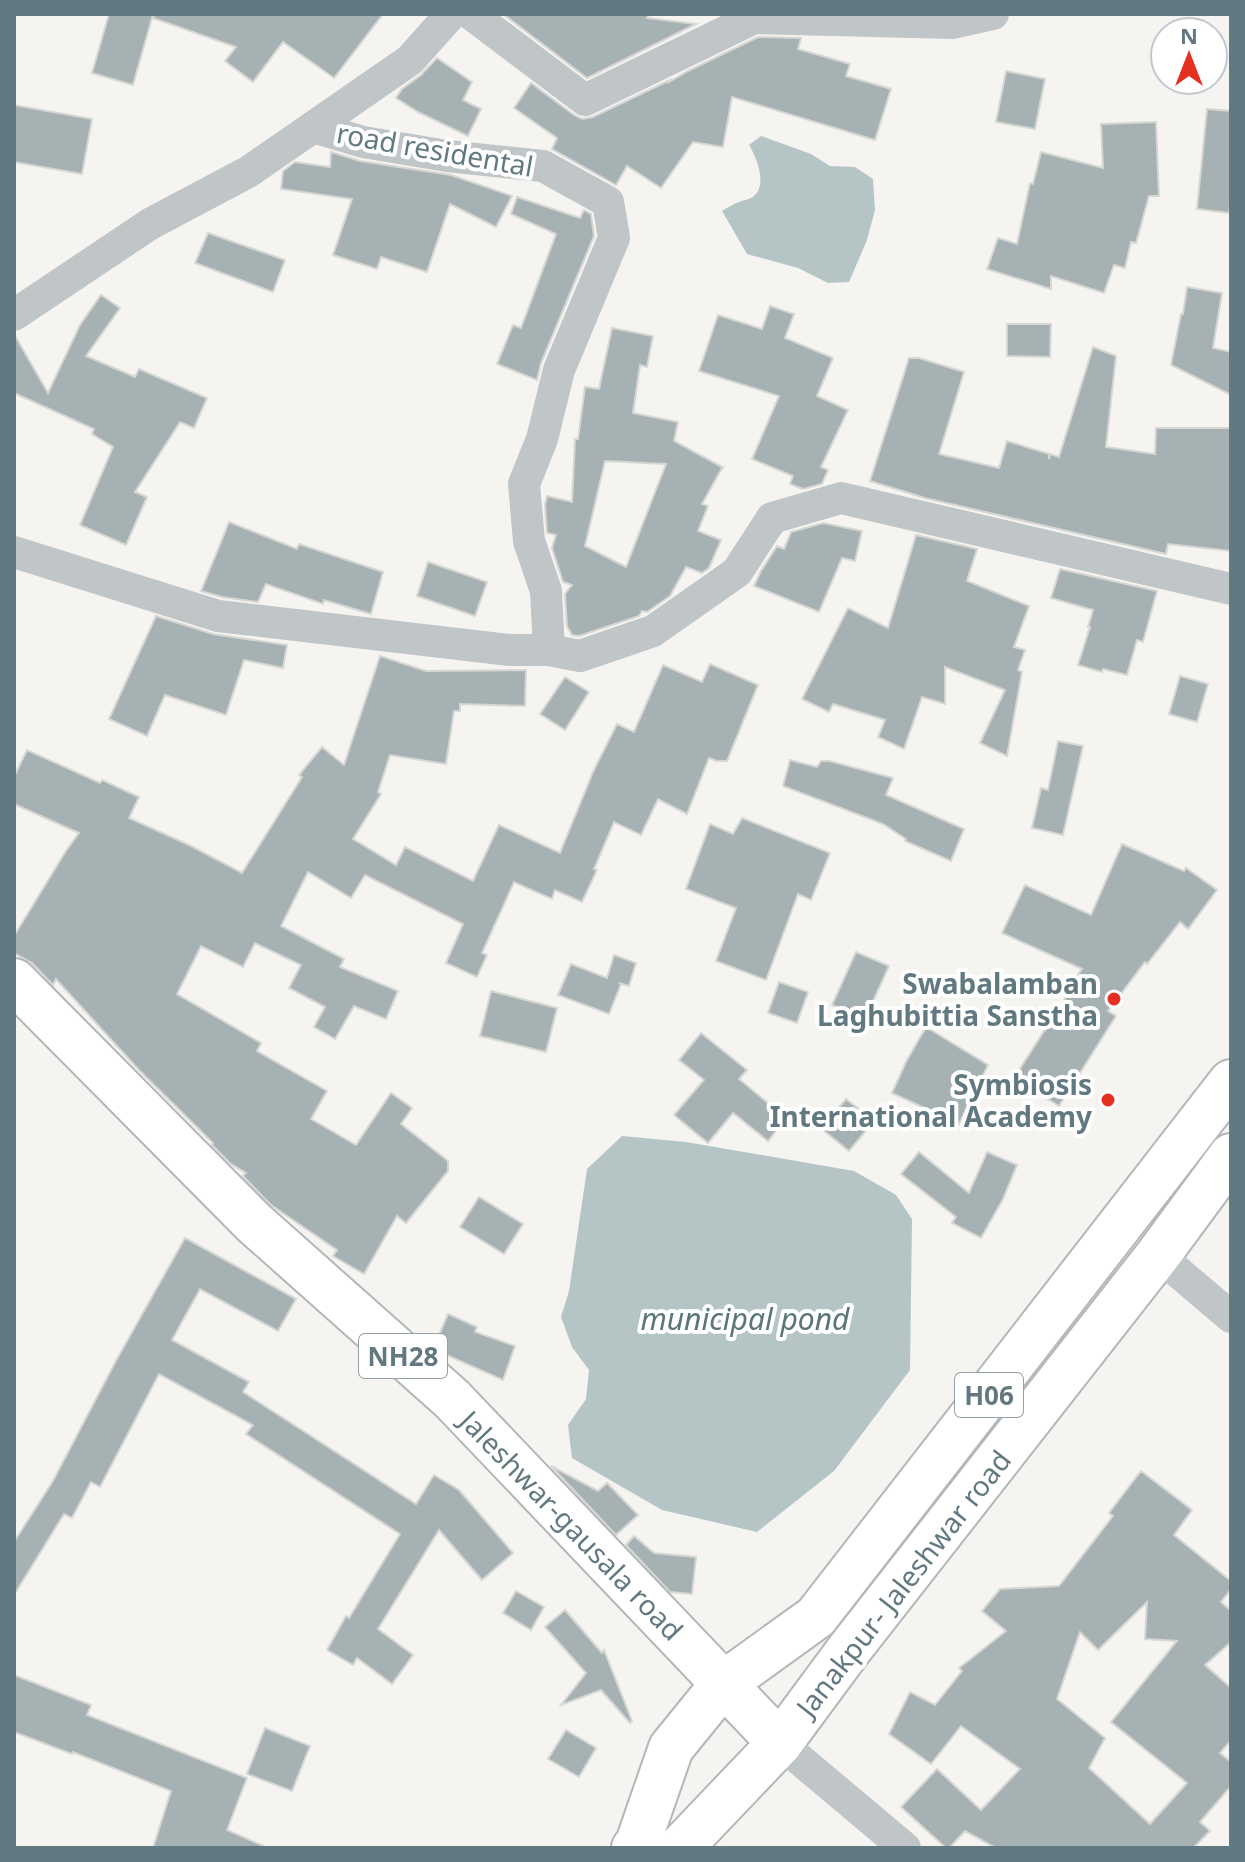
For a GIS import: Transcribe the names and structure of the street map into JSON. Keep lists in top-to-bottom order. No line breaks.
{"streets":{"main road":["NH28","H06","Jaleshwar-gausala road","Janakpur- Jaleshwar road"],"street":["road residental"]},"crossings":[["H06","Jaleshwar-gausala road"],["Jaleshwar-gausala road","Janakpur- Jaleshwar road"]],"water":["municipal pond"],"places":["Swabalamban Laghubittia Sanstha","Symbiosis International Academy"],"north":"top"}
